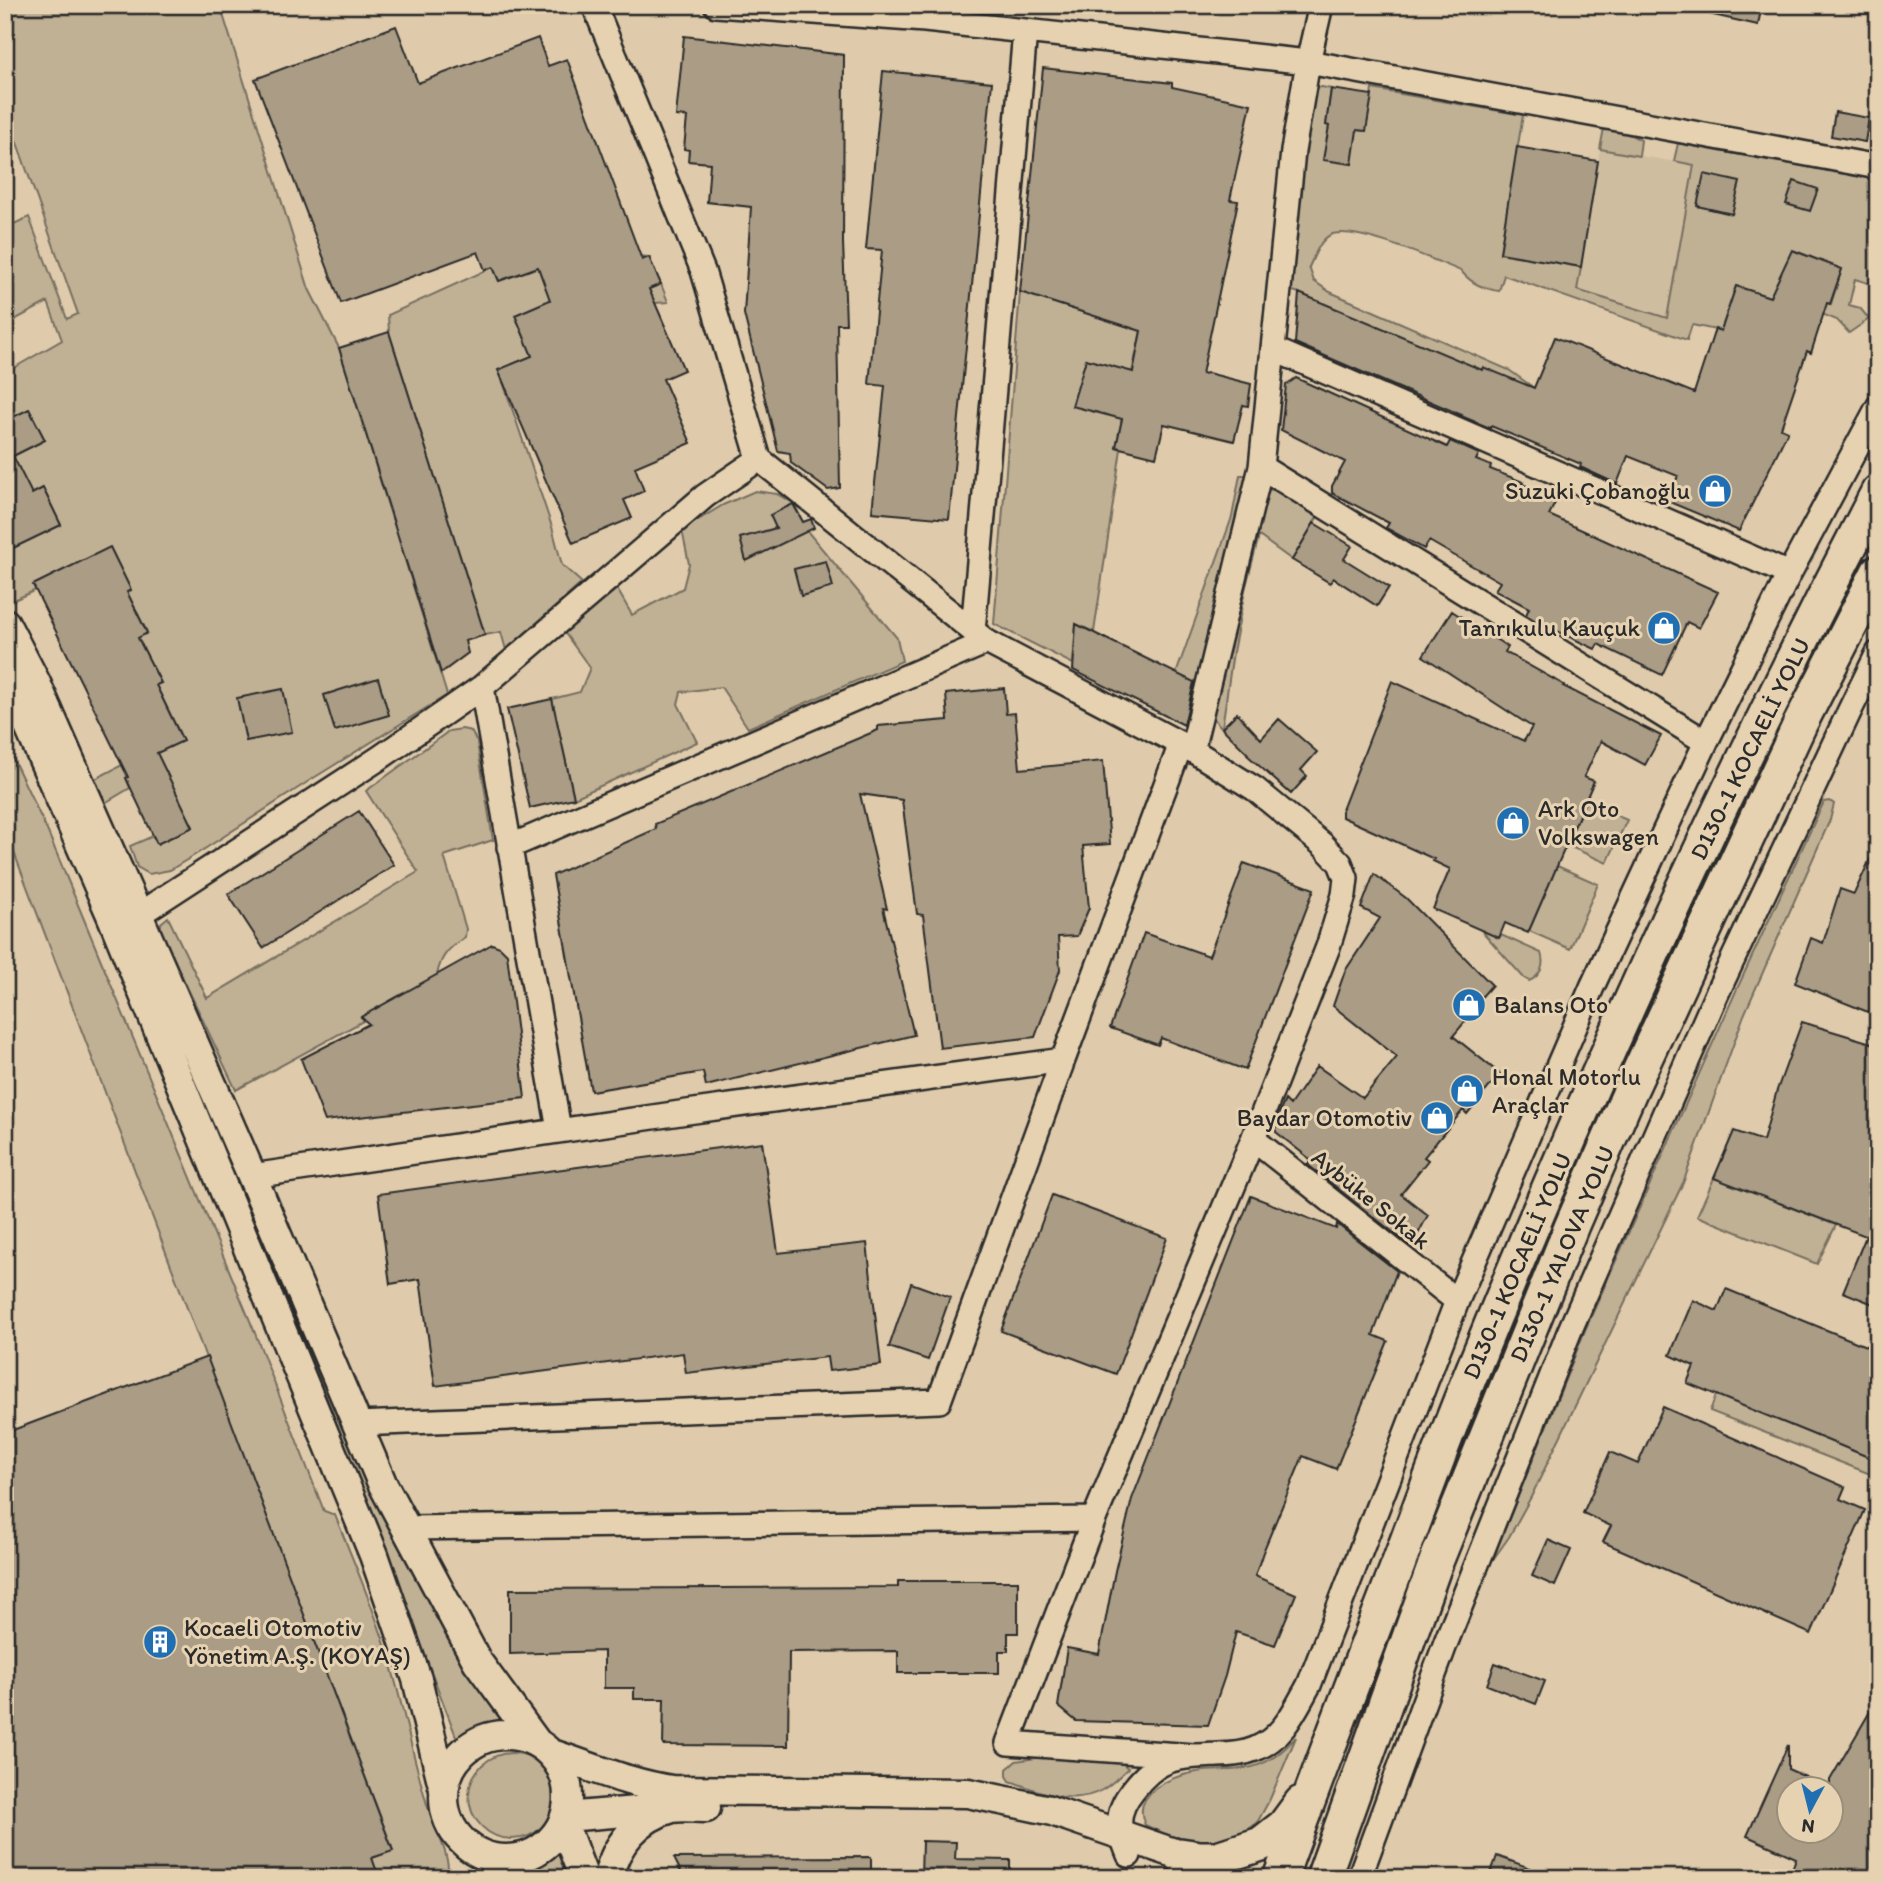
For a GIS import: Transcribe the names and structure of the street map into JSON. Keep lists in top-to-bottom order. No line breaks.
{"streets":{"highway":["D130-1 KOCAELİ YOLU","D130-1 YALOVA YOLU"],"street":["Aybüke Sokak"]},"places":{"shop":["Suzuki Çobanoğlu","Tanrıkulu Kauçuk","Ark Oto Volkswagen","Balans Oto","Honal Motorlu Araçlar","Baydar Otomotiv"],"building":["Kocaeli Otomotiv Yönetim A.Ş. (KOYAŞ)"]},"north":"bottom"}
